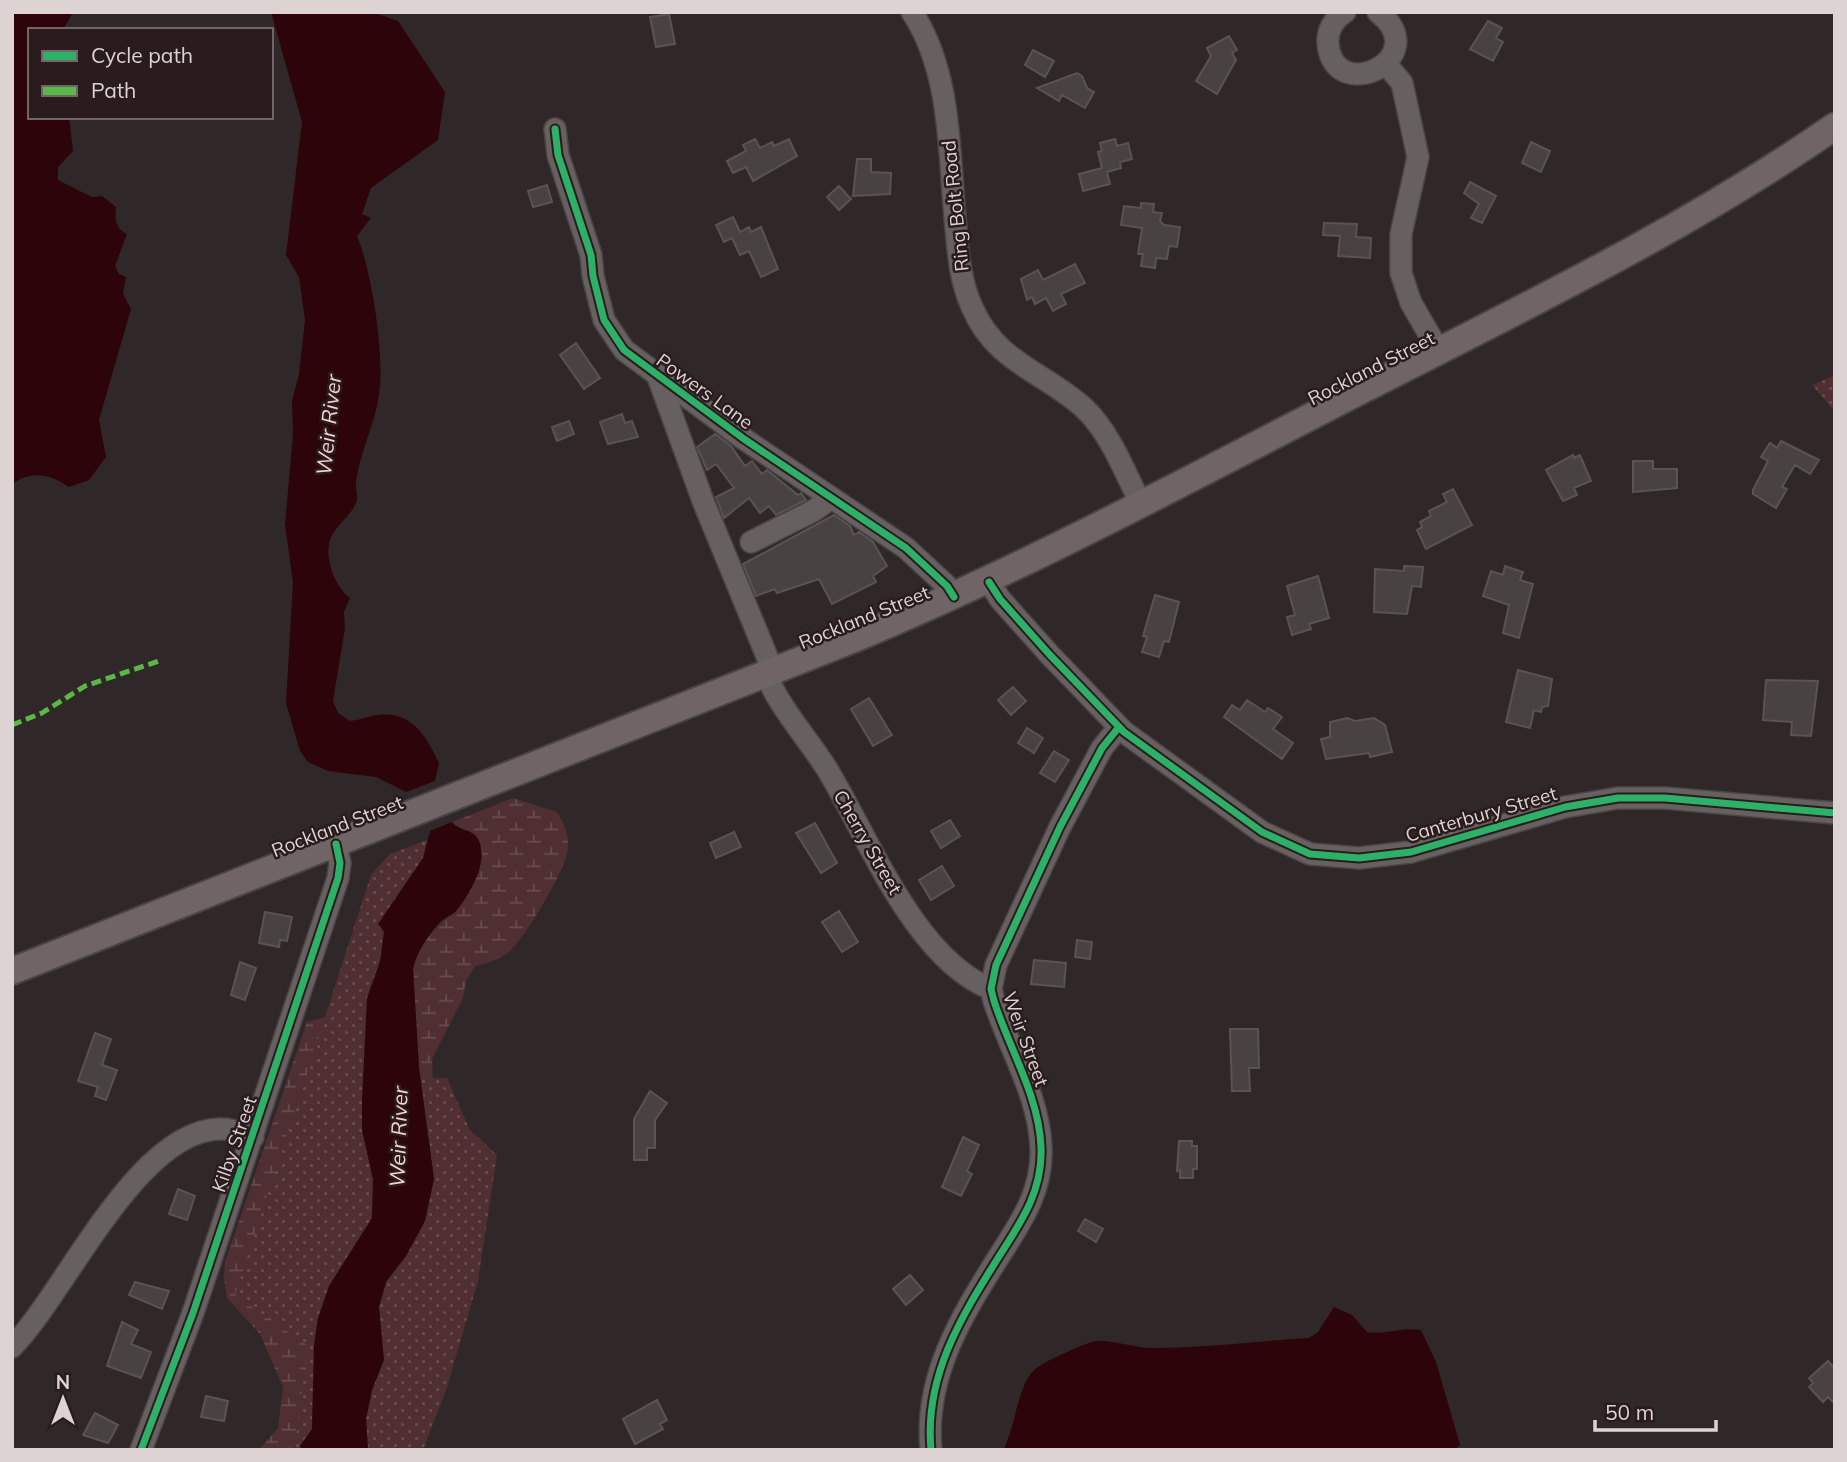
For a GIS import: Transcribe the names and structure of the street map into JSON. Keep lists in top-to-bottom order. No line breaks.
{"streets":{"main road":["Rockland Street"],"street":["Ring Bolt Road","Powers Lane","Canterbury Street","Cherry Street","Weir Street","Kilby Street"]},"crossings":[["Ring Bolt Road","Rockland Street"],["Rockland Street","Powers Lane"],["Rockland Street","Canterbury Street"],["Rockland Street","Cherry Street"],["Rockland Street","Kilby Street"],["Powers Lane","Cherry Street"],["Canterbury Street","Weir Street"],["Cherry Street","Weir Street"]],"water":["Weir River"],"legend":["Cycle path","Path"],"scale_bar":"50 m","north":"top"}
